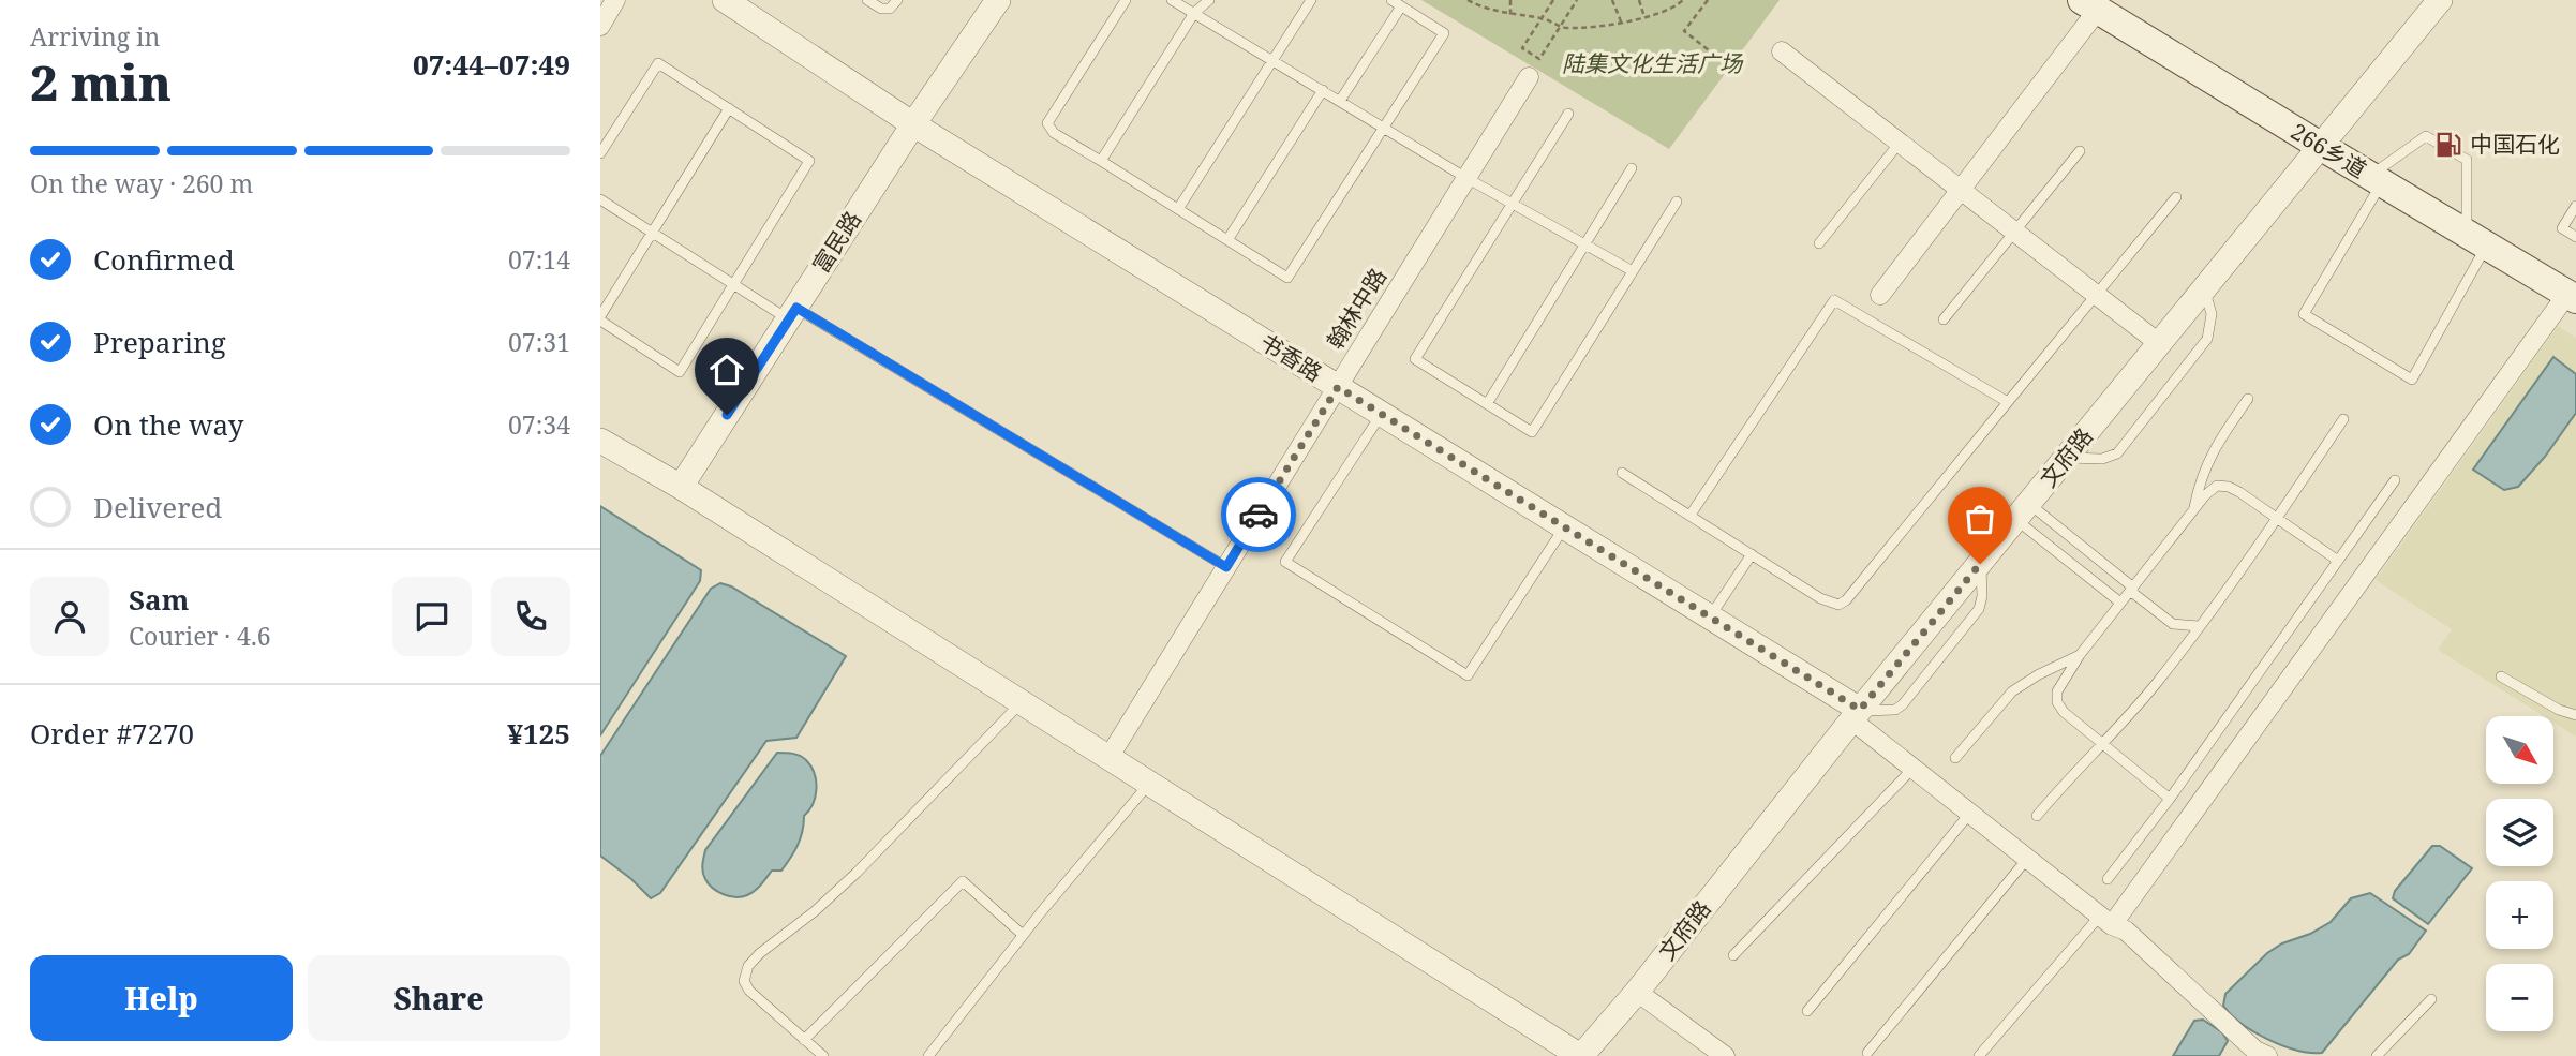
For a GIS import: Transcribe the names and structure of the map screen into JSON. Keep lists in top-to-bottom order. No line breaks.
{"streets":{"main road":["266乡道"],"street":["富民路","翰林中路","书香路","文府路"]},"crossings":[["266乡道","文府路"],["富民路","书香路"],["翰林中路","书香路"],["书香路","文府路"]],"parks":["陆集文化生活广场"],"places":{"fuel station":["中国石化"]},"north":"bottom right","page":{"heading":["2 min","Arriving in","07:44–07:49"],"panel":["Sam","Courier · 4.6","Order #7270","¥125"],"bar":"On the way · 260 m","list":[["Confirmed","07:14"],["Preparing","07:31"],["On the way","07:34"],"Delivered"],"map_buttons":["+","−"],"buttons":["Help","Share"]}}
